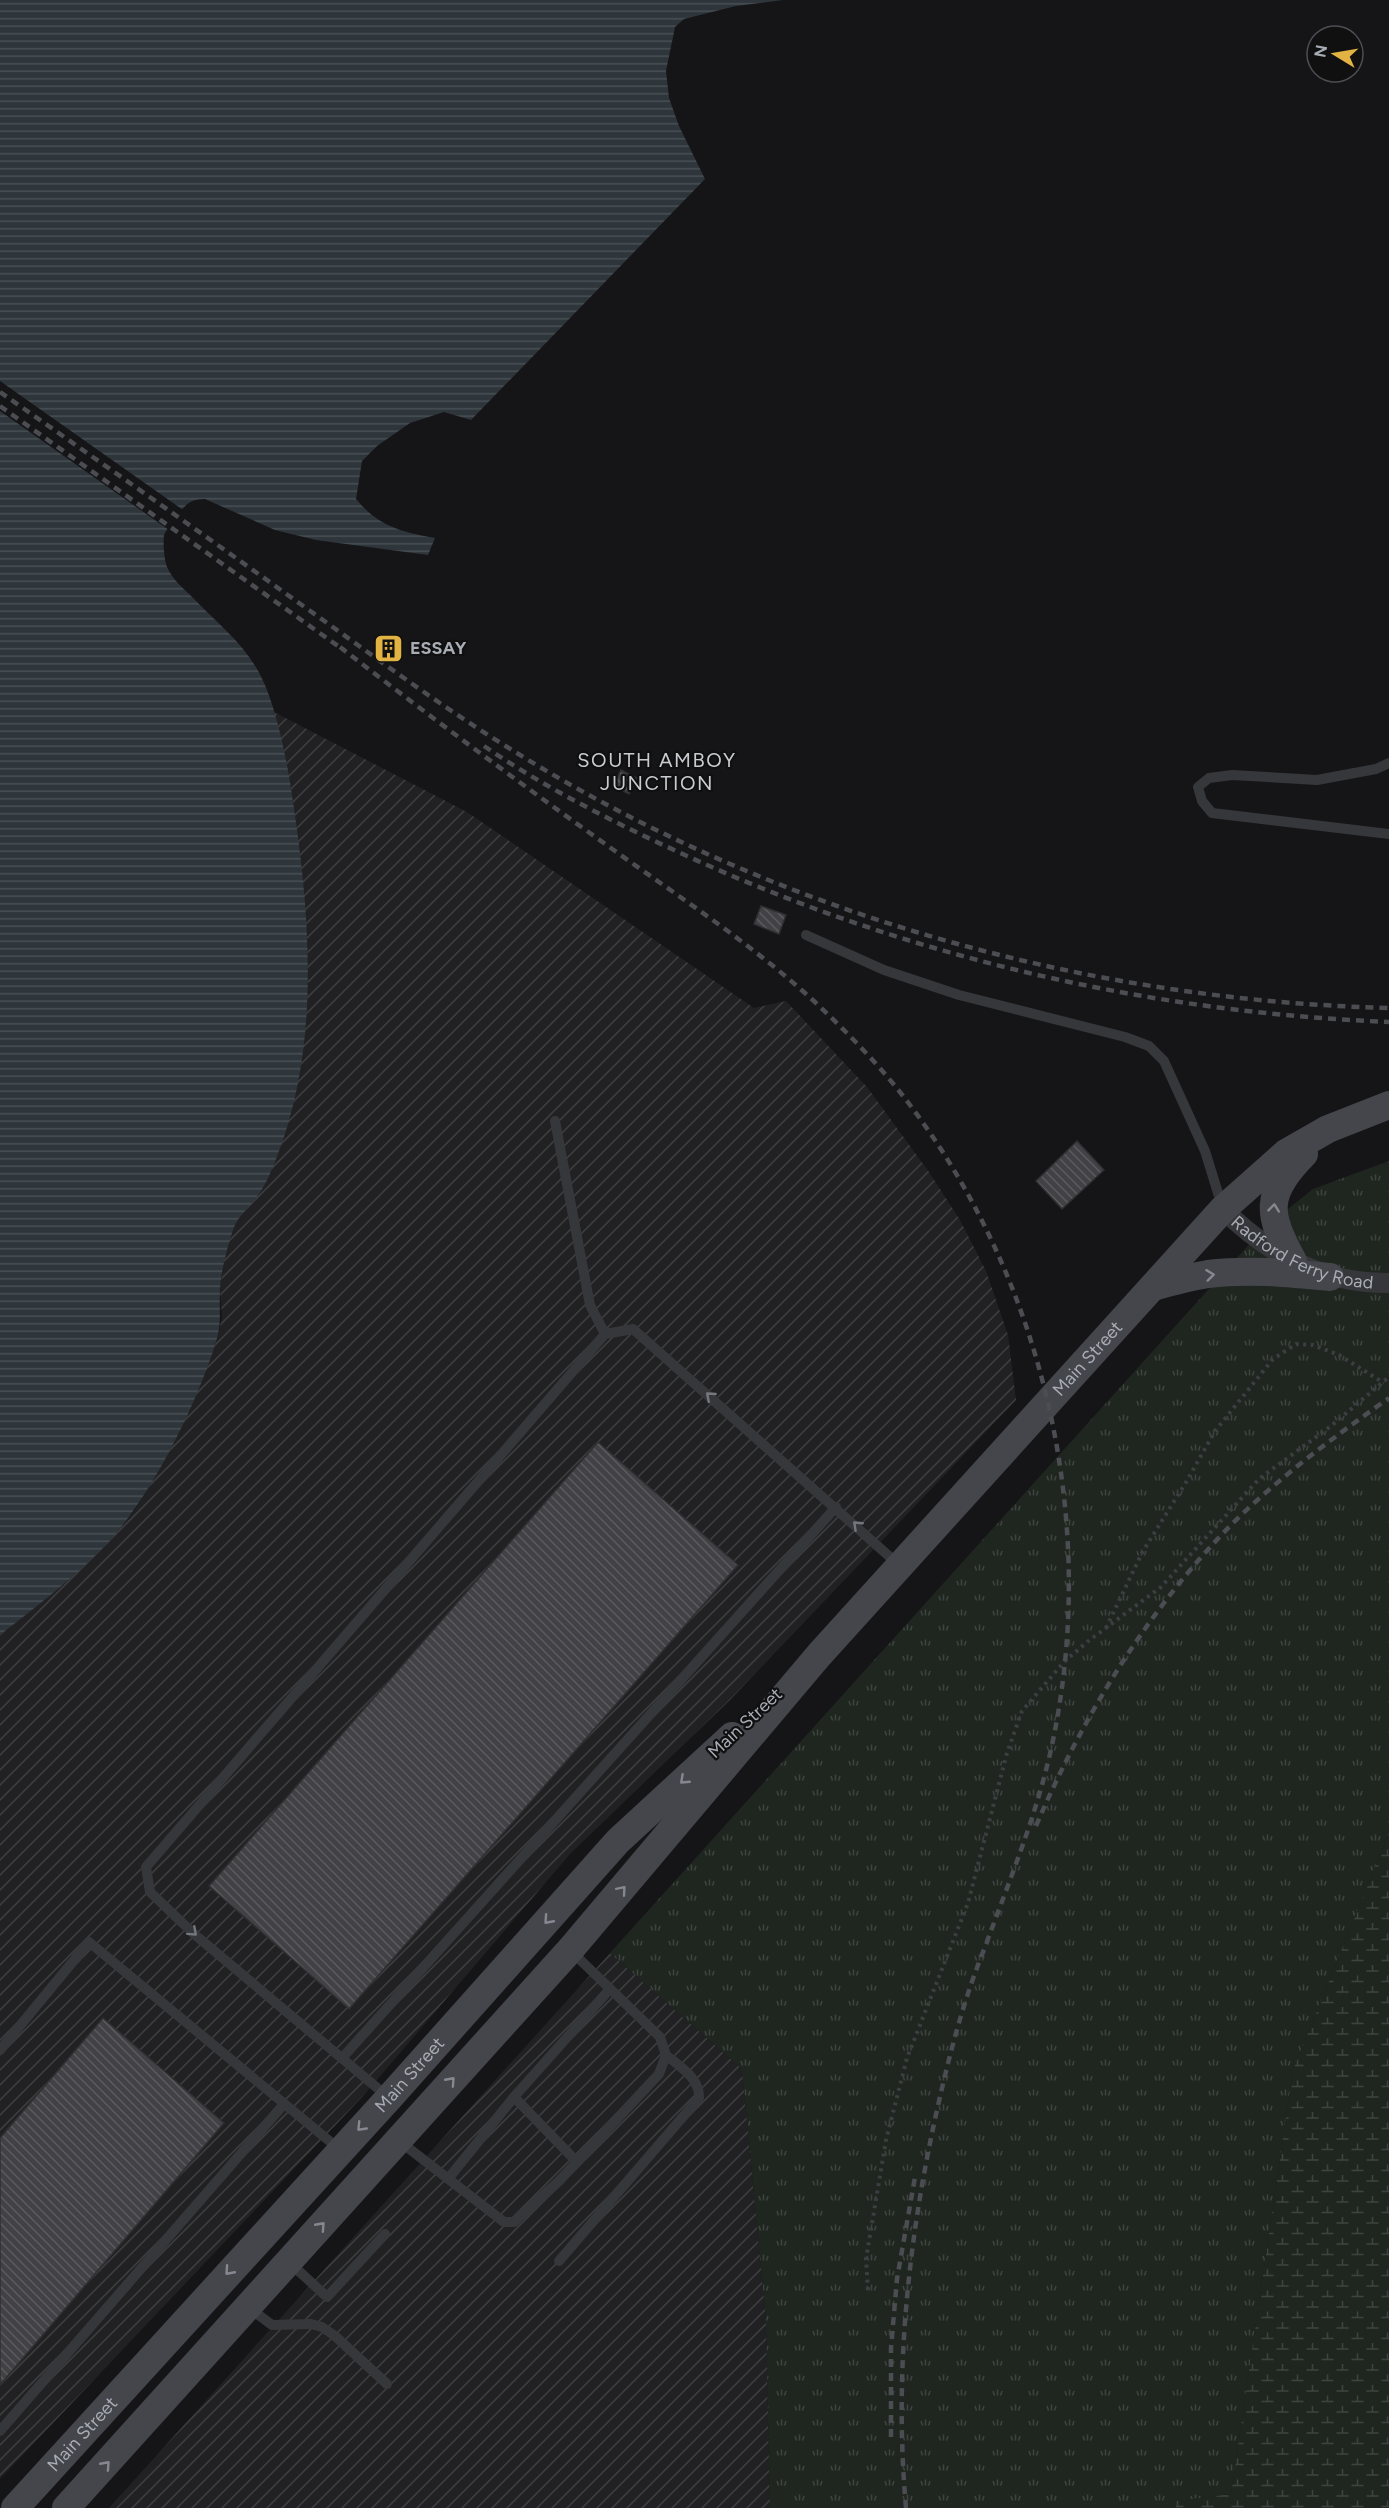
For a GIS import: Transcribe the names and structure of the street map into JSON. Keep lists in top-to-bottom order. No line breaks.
{"streets":{"main road":["Main Street"],"street":["Radford Ferry Road"]},"crossings":[["Radford Ferry Road","Main Street"]],"districts":["SOUTH AMBOY JUNCTION"],"places":{"building":["ESSAY"]},"north":"left"}
